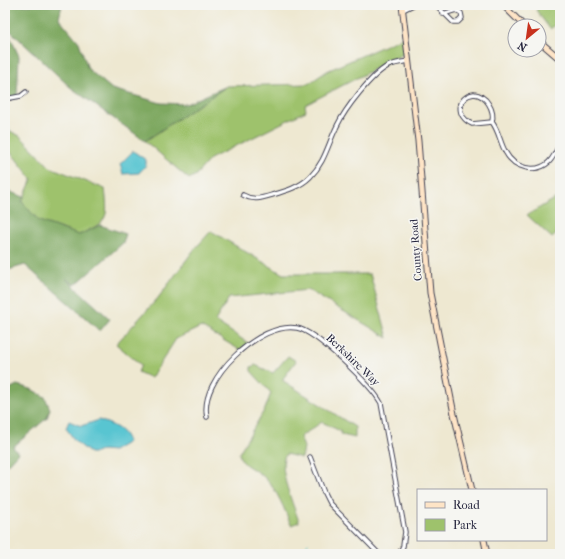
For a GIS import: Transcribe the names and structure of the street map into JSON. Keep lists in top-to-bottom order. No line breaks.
{"streets":{"street":["County Road","Berkshire Way"]},"legend":["Road","Park"],"north":"bottom left"}
